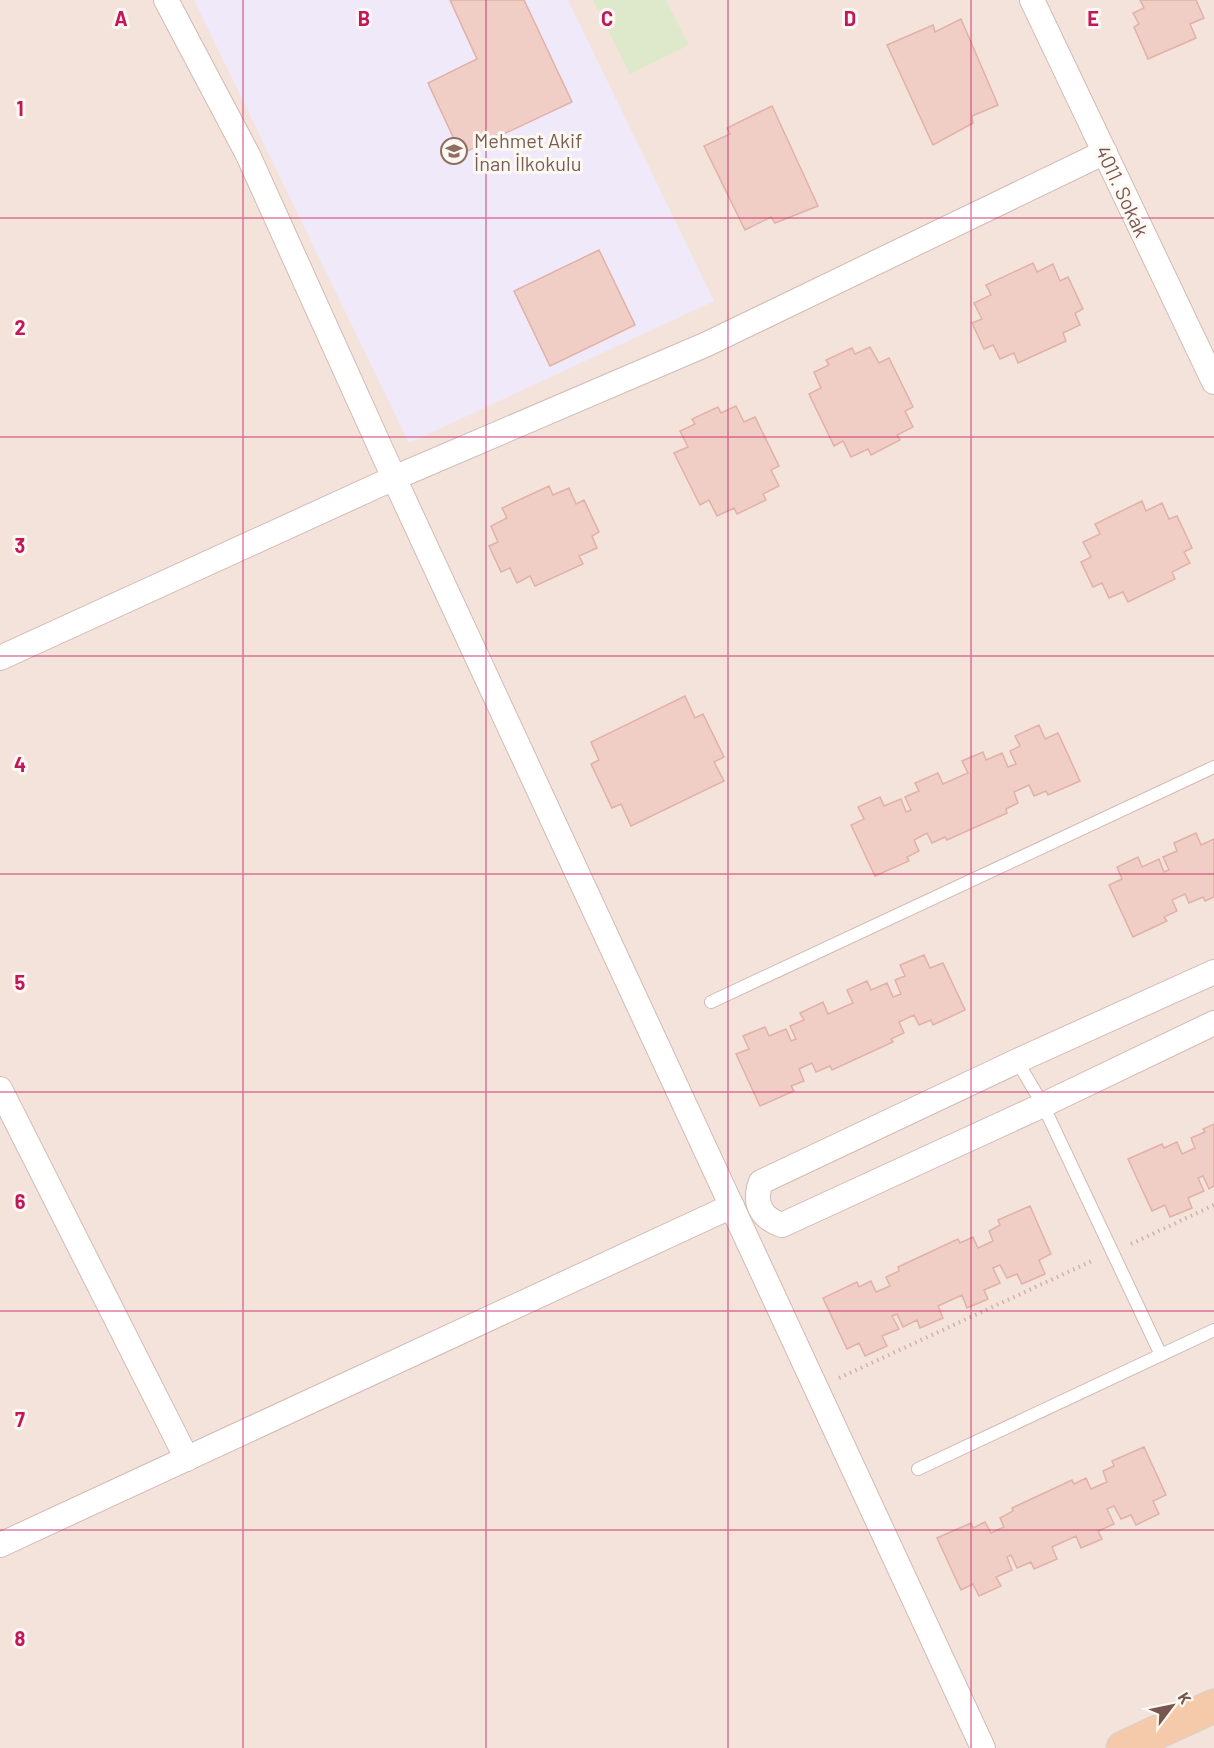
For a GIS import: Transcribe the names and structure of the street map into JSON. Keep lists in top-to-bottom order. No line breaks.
{"streets":{"street":["4011. Sokak"]},"places":{"school or university":["Mehmet Akif İnan İlkokulu"]},"north":"top right","grid":{"columns":["A","B","C","D","E"],"rows":["1","2","3","4","5","6","7","8"]}}
